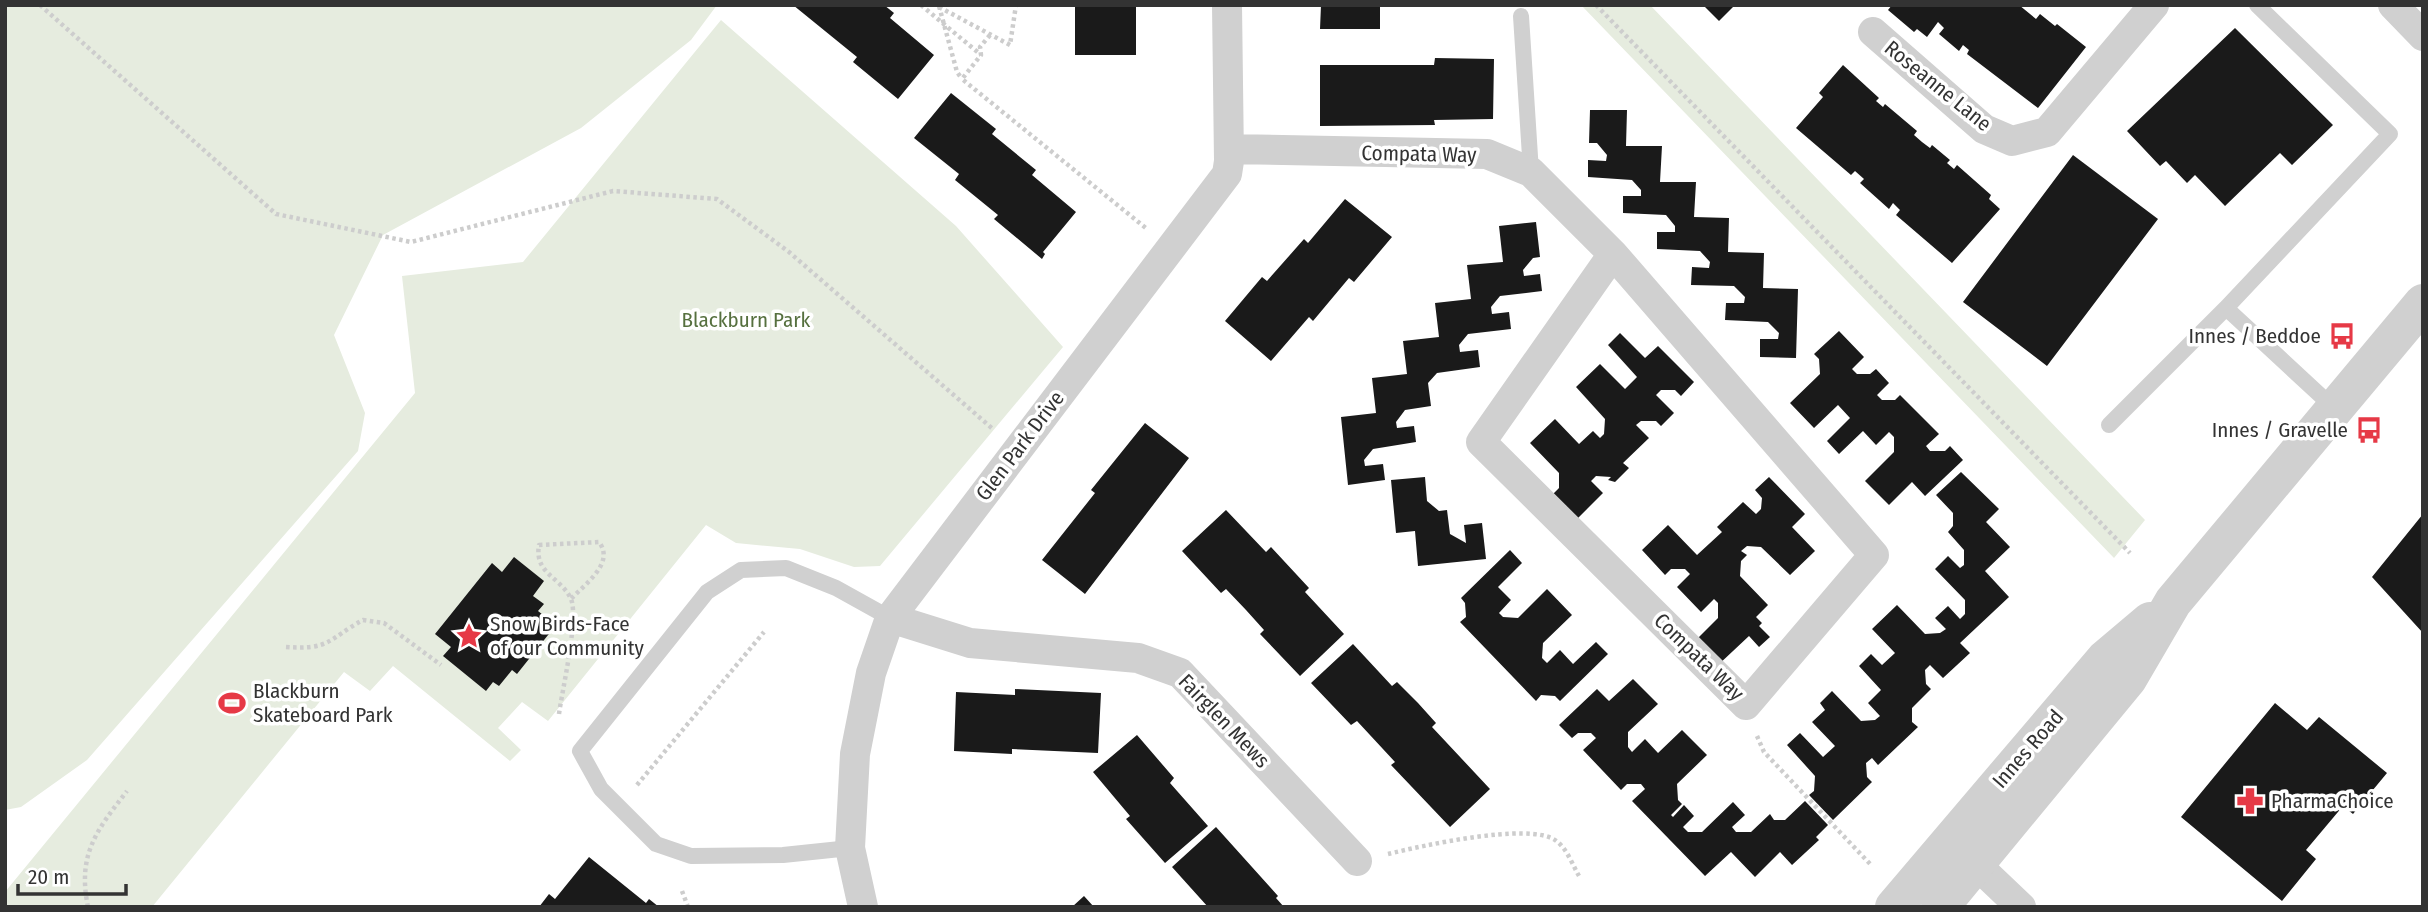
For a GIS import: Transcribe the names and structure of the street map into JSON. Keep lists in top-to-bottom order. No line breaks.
{"streets":{"street":["Roseanne Lane","Compata Way","Glen Park Drive","Fairglen Mews","Innes Road"]},"crossings":[["Compata Way","Glen Park Drive"],["Glen Park Drive","Fairglen Mews"]],"parks":["Blackburn Park"],"places":{"bus stop":["Innes / Beddoe","Innes / Gravelle"],"place":["Snow Birds-Face of our Community"],"sports":["Blackburn Skateboard Park"],"pharmacy":["PharmaChoice"]},"scale_bar":"20 m"}
